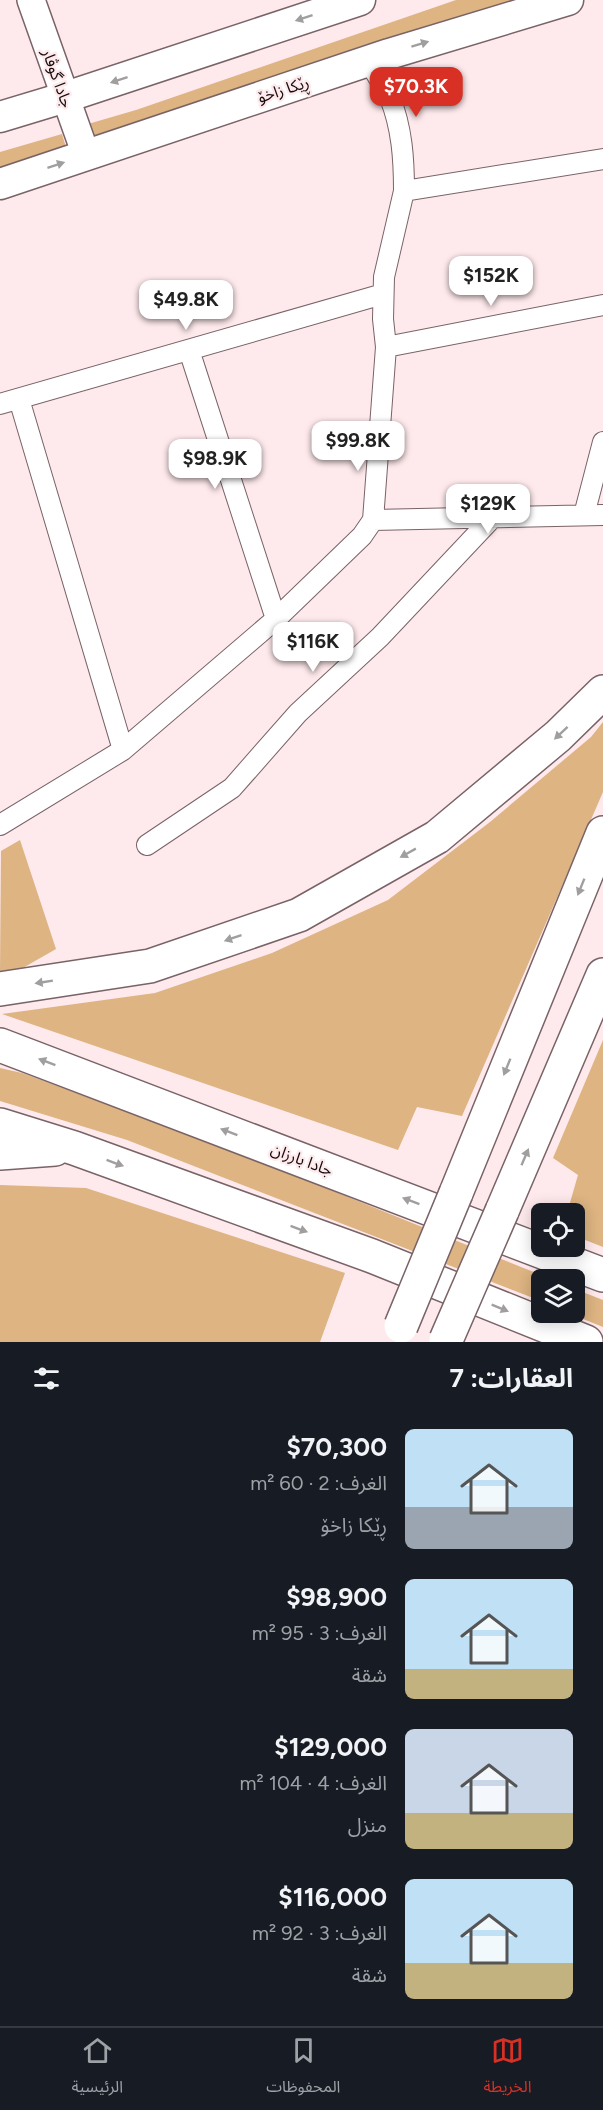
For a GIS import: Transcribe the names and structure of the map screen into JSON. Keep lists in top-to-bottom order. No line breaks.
{"streets":{"highway":["جادا بارزان"],"main road":["ڕێکا زاخۆ"],"street":["جادا گوڤار"]},"crossings":[["جادا گوڤار","ڕێکا زاخۆ"]],"one_way":["ڕێکا زاخۆ"],"page":{"price":["$70.3K","$152K","$49.8K","$99.8K","$98.9K","$129K","$116K"],"heading":"العقارات: 7","list":[{"name":"$70,300","note":"الغرف: 2 · 60 m² · ڕێکا زاخۆ"},{"name":"$98,900","note":"الغرف: 3 · 95 m² · شقة"},{"name":"$129,000","note":"الغرف: 4 · 104 m² · منزل"},{"name":"$116,000","note":"الغرف: 3 · 92 m² · شقة"}],"tabs":["الخريطة","المحفوظات","الرئيسية"]}}
